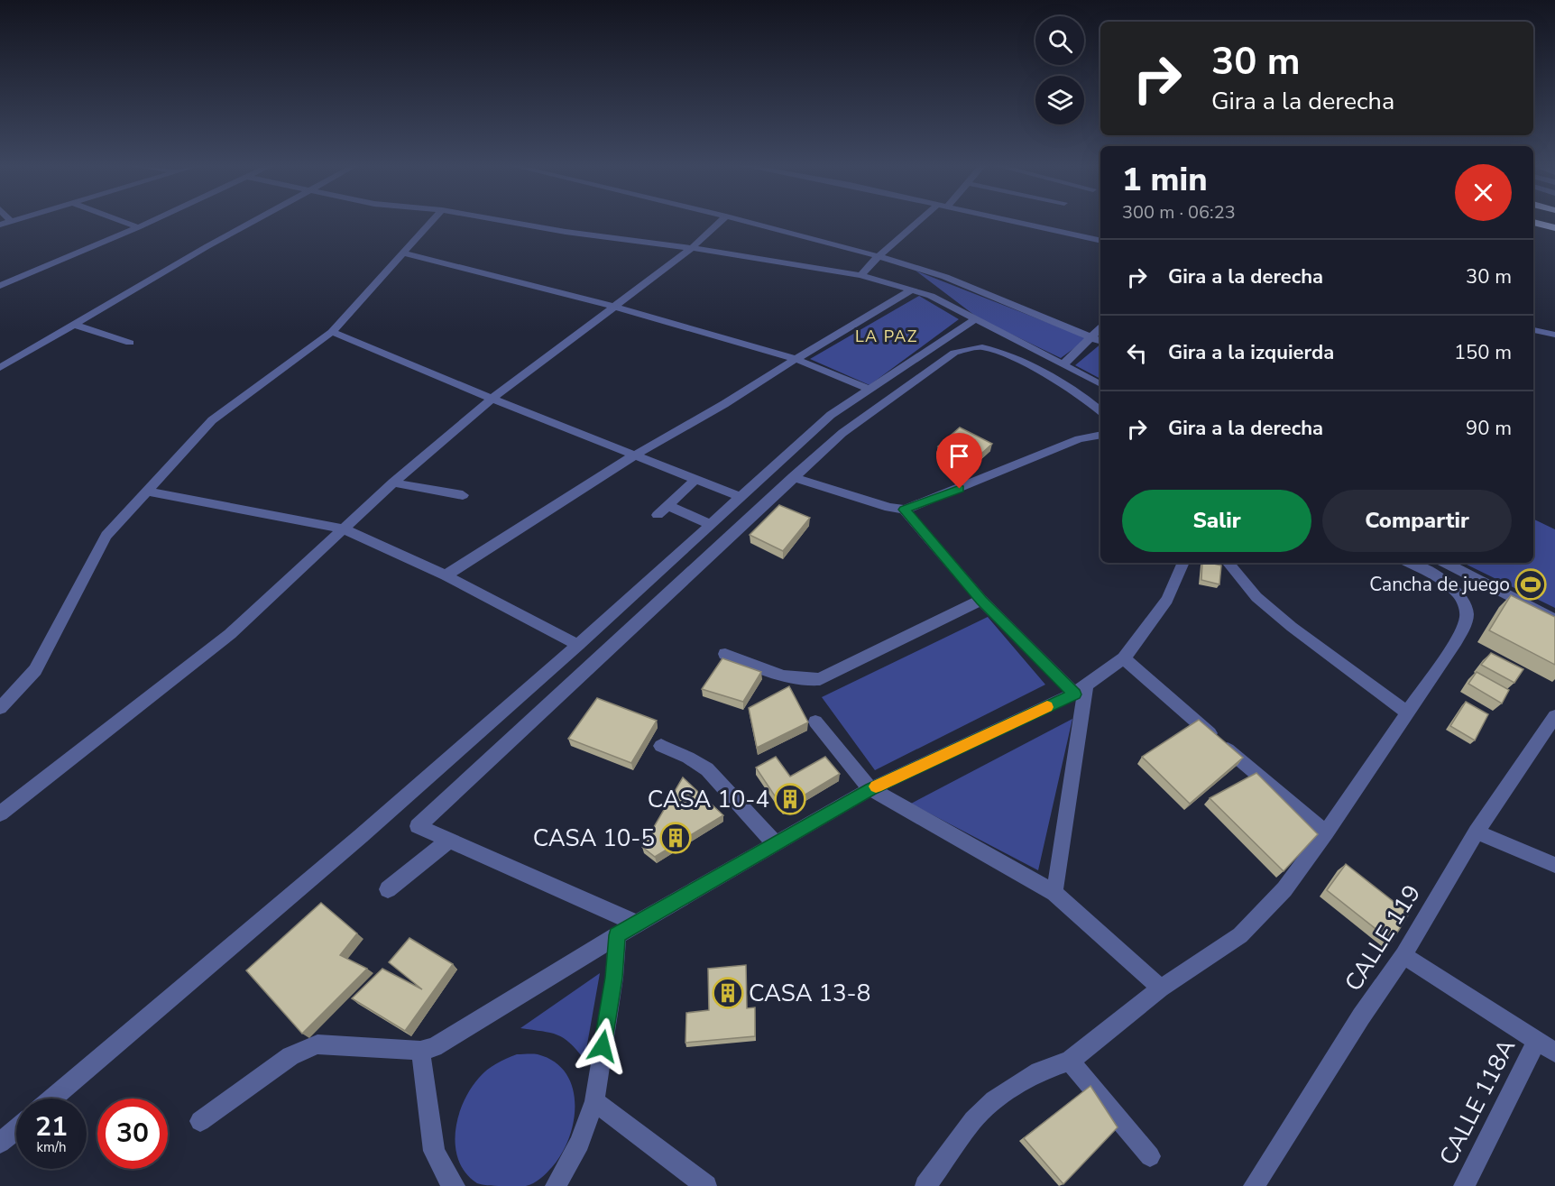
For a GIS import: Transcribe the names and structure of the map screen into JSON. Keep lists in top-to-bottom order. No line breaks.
{"streets":{"street":["CALLE 119","CALLE 118A"]},"districts":["LA PAZ"],"places":{"sports":["Cancha de juego"],"building":["CASA 10-4","CASA 10-5","CASA 13-8"]},"page":{"turn":["30 m","Gira a la derecha"],"heading":["1 min","300 m · 06:23"],"list":[{"name":"Gira a la derecha","value":"30 m"},{"name":"Gira a la izquierda","value":"150 m"},{"name":"Gira a la derecha","value":"90 m"}],"buttons":["Salir","Compartir"],"speed":"21 km/h","limit":"30"}}
